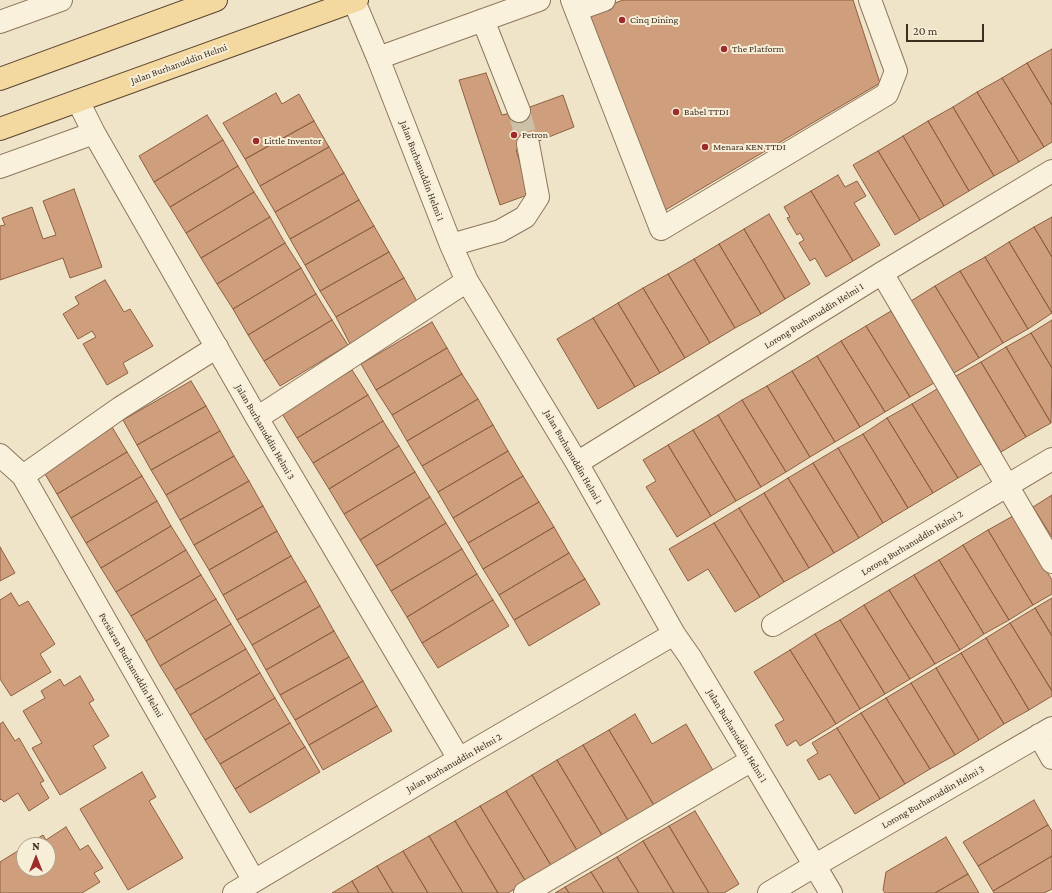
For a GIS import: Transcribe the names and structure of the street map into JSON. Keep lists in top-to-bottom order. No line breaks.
{"streets":{"main road":["Jalan Burhanuddin Helmi"],"street":["Jalan Burhanuddin Helmi 1","Lorong Burhanuddin Helmi 1","Jalan Burhanuddin Helmi 3","Lorong Burhanuddin Helmi 2","Persiaran Burhanuddin Helmi","Jalan Burhanuddin Helmi 2","Lorong Burhanuddin Helmi 3"]},"crossings":[["Jalan Burhanuddin Helmi","Jalan Burhanuddin Helmi 1"],["Jalan Burhanuddin Helmi","Jalan Burhanuddin Helmi 3"],["Jalan Burhanuddin Helmi 1","Lorong Burhanuddin Helmi 1"],["Jalan Burhanuddin Helmi 1","Jalan Burhanuddin Helmi 2"],["Jalan Burhanuddin Helmi 1","Lorong Burhanuddin Helmi 3"],["Jalan Burhanuddin Helmi 3","Jalan Burhanuddin Helmi 2"],["Persiaran Burhanuddin Helmi","Jalan Burhanuddin Helmi 2"]],"places":["Cinq Dining","The Platform","Babel TTDI","Petron","Little Inventor","Menara KEN TTDI"],"scale_bar":"20 m","north":"top"}
